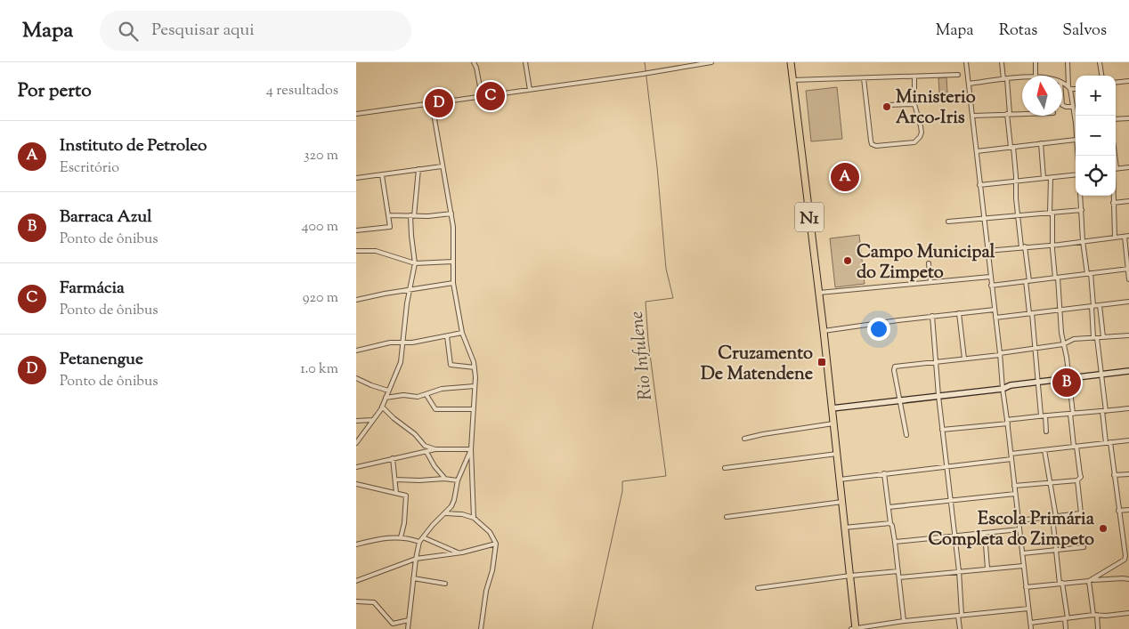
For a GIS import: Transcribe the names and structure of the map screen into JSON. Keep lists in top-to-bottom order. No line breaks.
{"streets":{"highway":["N1"]},"water":["Rio Infulene"],"places":{"other":["Ministerio Arco-Iris","Campo Municipal do Zimpeto","Escola Primária Completa do Zimpeto"],"transit":["Cruzamento De Matendene"]},"north":"top","page":{"header":"Mapa","search":"Pesquisar aqui","nav":["Mapa","Rotas","Salvos"],"heading":["Por perto","4 resultados"],"map_buttons":["+","−"],"pins":["C","D","A","B"],"list":[{"mark":"A","name":"Instituto de Petroleo","note":"Escritório","value":"320 m"},{"mark":"B","name":"Barraca Azul","note":"Ponto de ônibus","value":"400 m"},{"mark":"C","name":"Farmácia","note":"Ponto de ônibus","value":"920 m"},{"mark":"D","name":"Petanengue","note":"Ponto de ônibus","value":"1.0 km"}]}}
